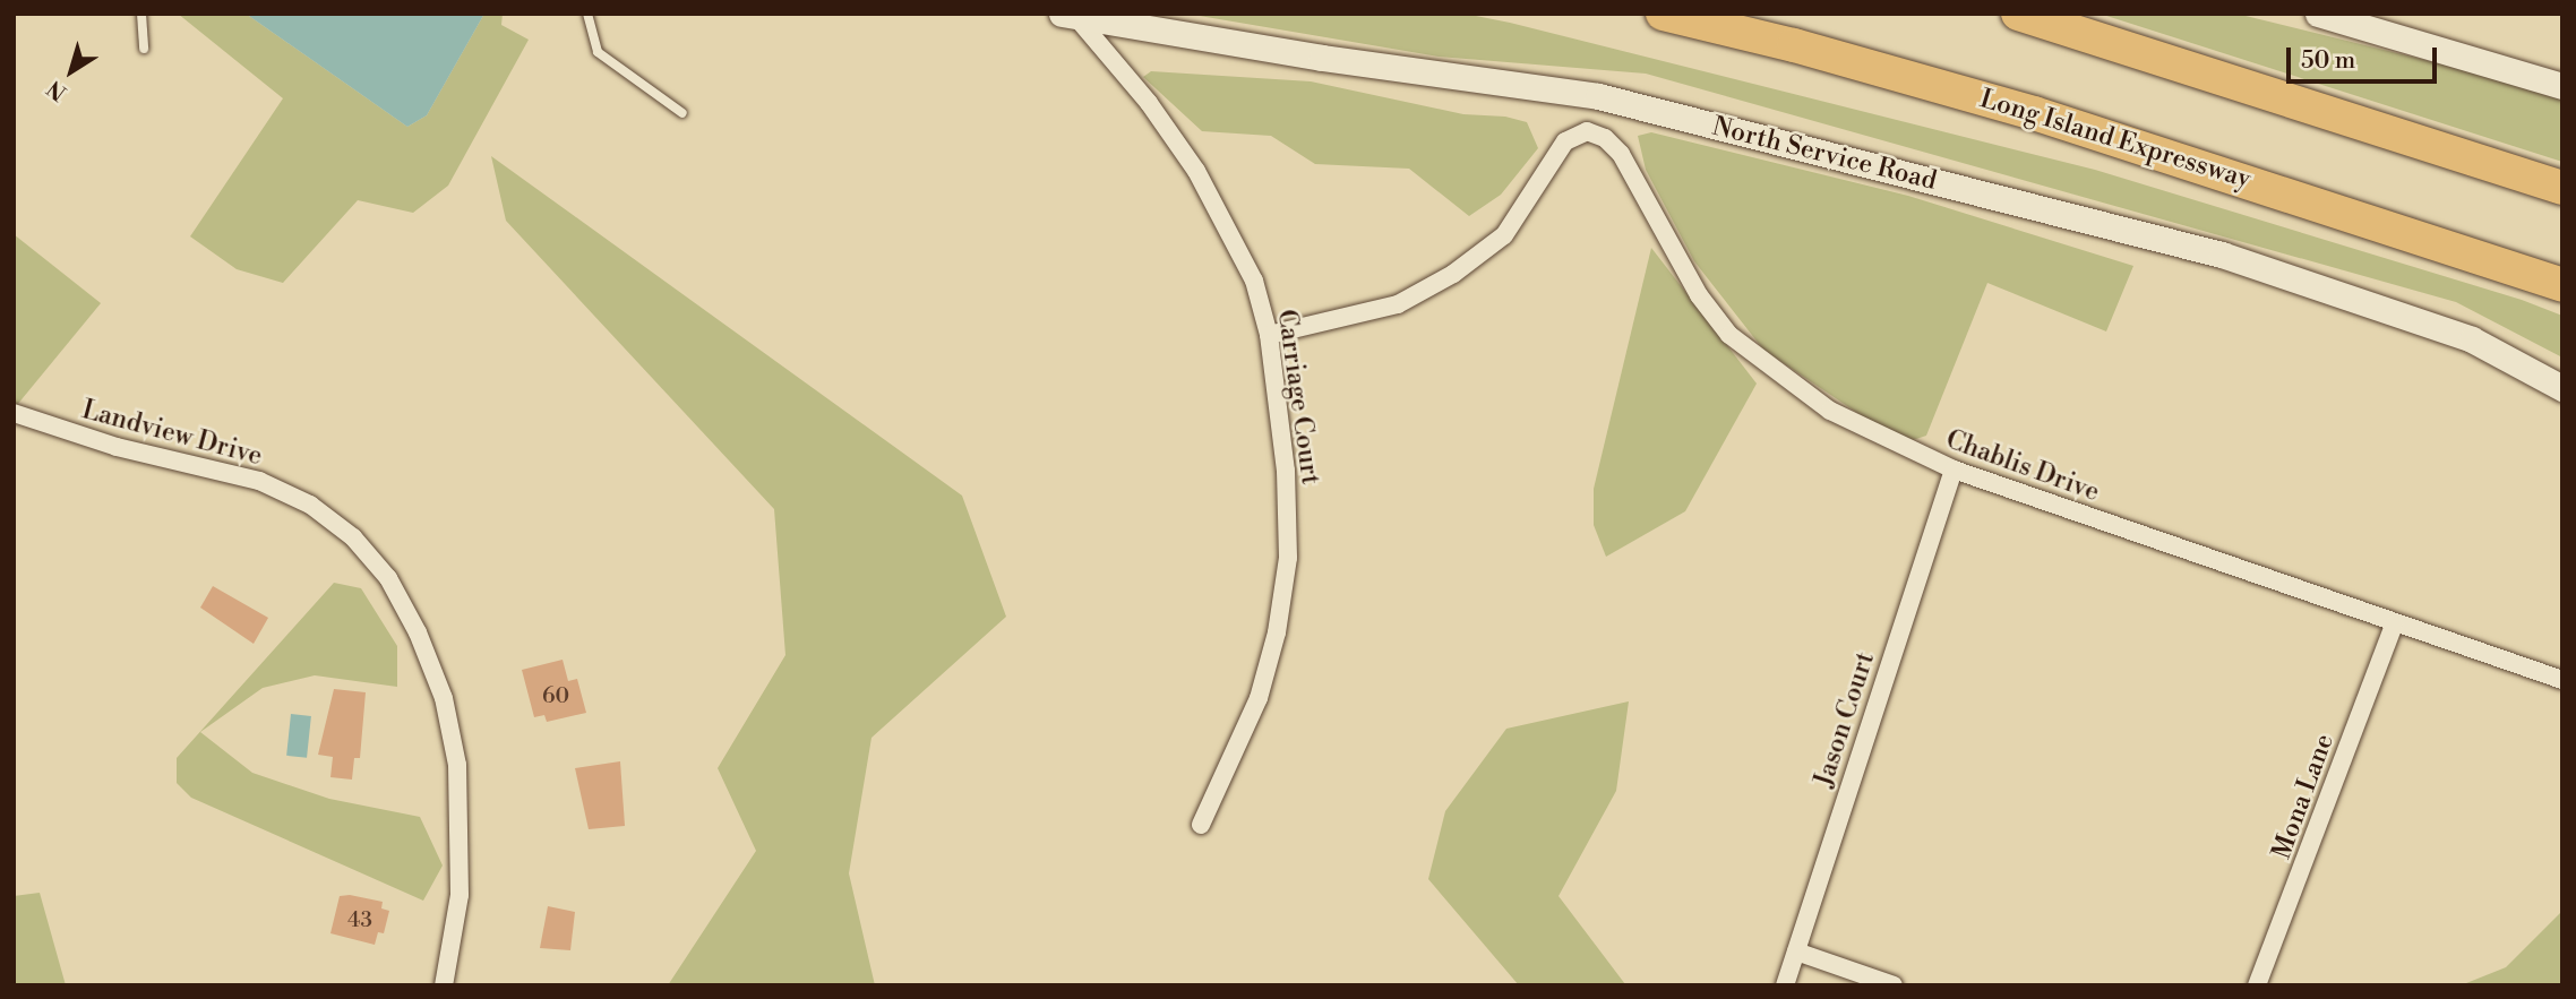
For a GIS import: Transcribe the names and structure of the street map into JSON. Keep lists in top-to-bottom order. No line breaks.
{"streets":{"highway":["Long Island Expressway"],"main road":["North Service Road"],"street":["Carriage Court","Landview Drive","Chablis Drive","Jason Court","Mona Lane"]},"crossings":[["North Service Road","Carriage Court"],["Carriage Court","Chablis Drive"],["Chablis Drive","Jason Court"],["Chablis Drive","Mona Lane"]],"house_numbers":["60","43"],"scale_bar":"50 m","north":"bottom left"}
